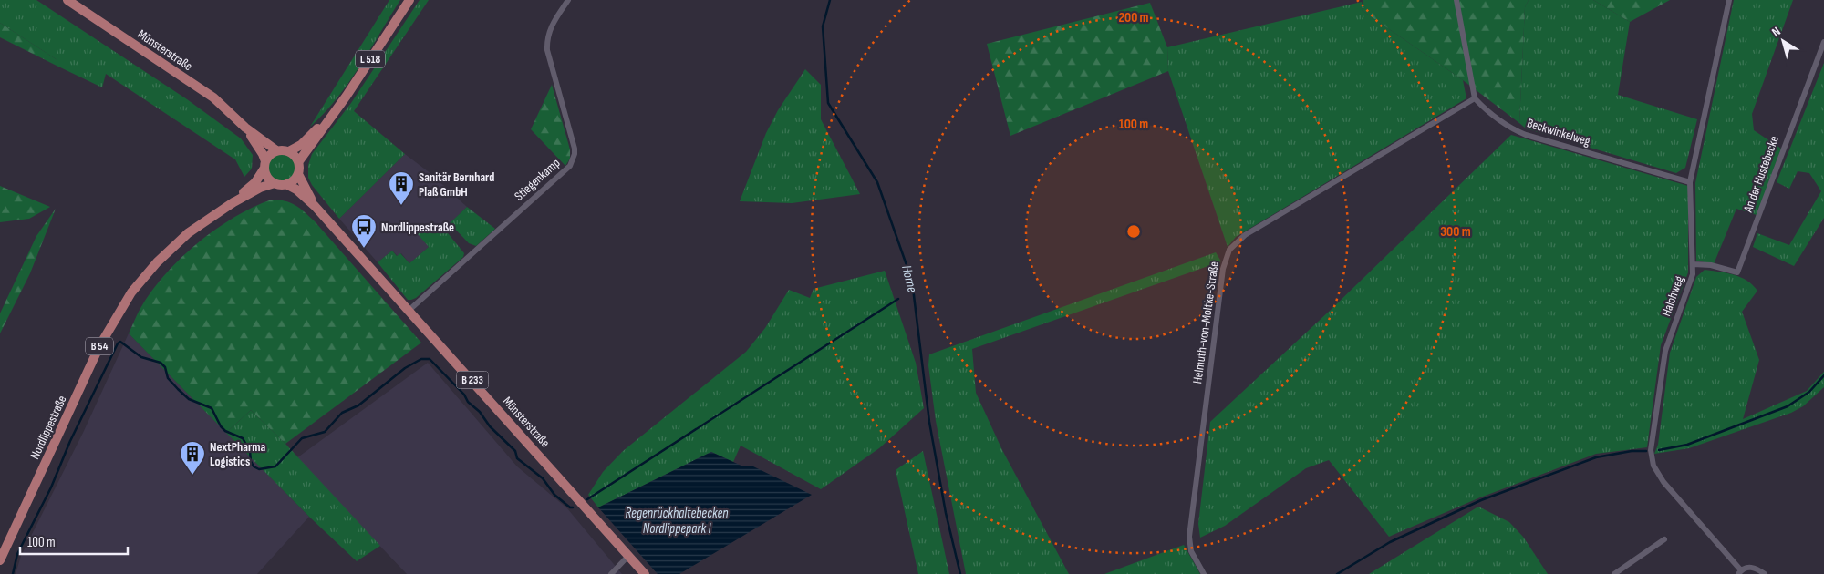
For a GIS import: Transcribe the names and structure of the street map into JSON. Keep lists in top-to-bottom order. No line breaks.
{"streets":{"main road":["Münsterstraße","L 518","B 54","B 233","Nordlippestraße"],"street":["Beckwinkelweg","An der Hustebecke","Stiegenkamp","Halohweg","Helmuth-von-Moltke-Straße"]},"crossings":[["Münsterstraße","L 518"],["Münsterstraße","Stiegenkamp"],["Münsterstraße","Nordlippestraße"],["L 518","Nordlippestraße"],["Beckwinkelweg","Halohweg"],["Beckwinkelweg","Helmuth-von-Moltke-Straße"],["An der Hustebecke","Halohweg"]],"water":["Horne","Regenrückhaltebecken Nordlippepark I"],"places":{"building":["Sanitär Bernhard Plaß GmbH","NextPharma Logistics"],"bus stop":["Nordlippestraße"]},"scale_bar":"100 m","north":"top left","rings":["200 m","100 m","300 m"]}
